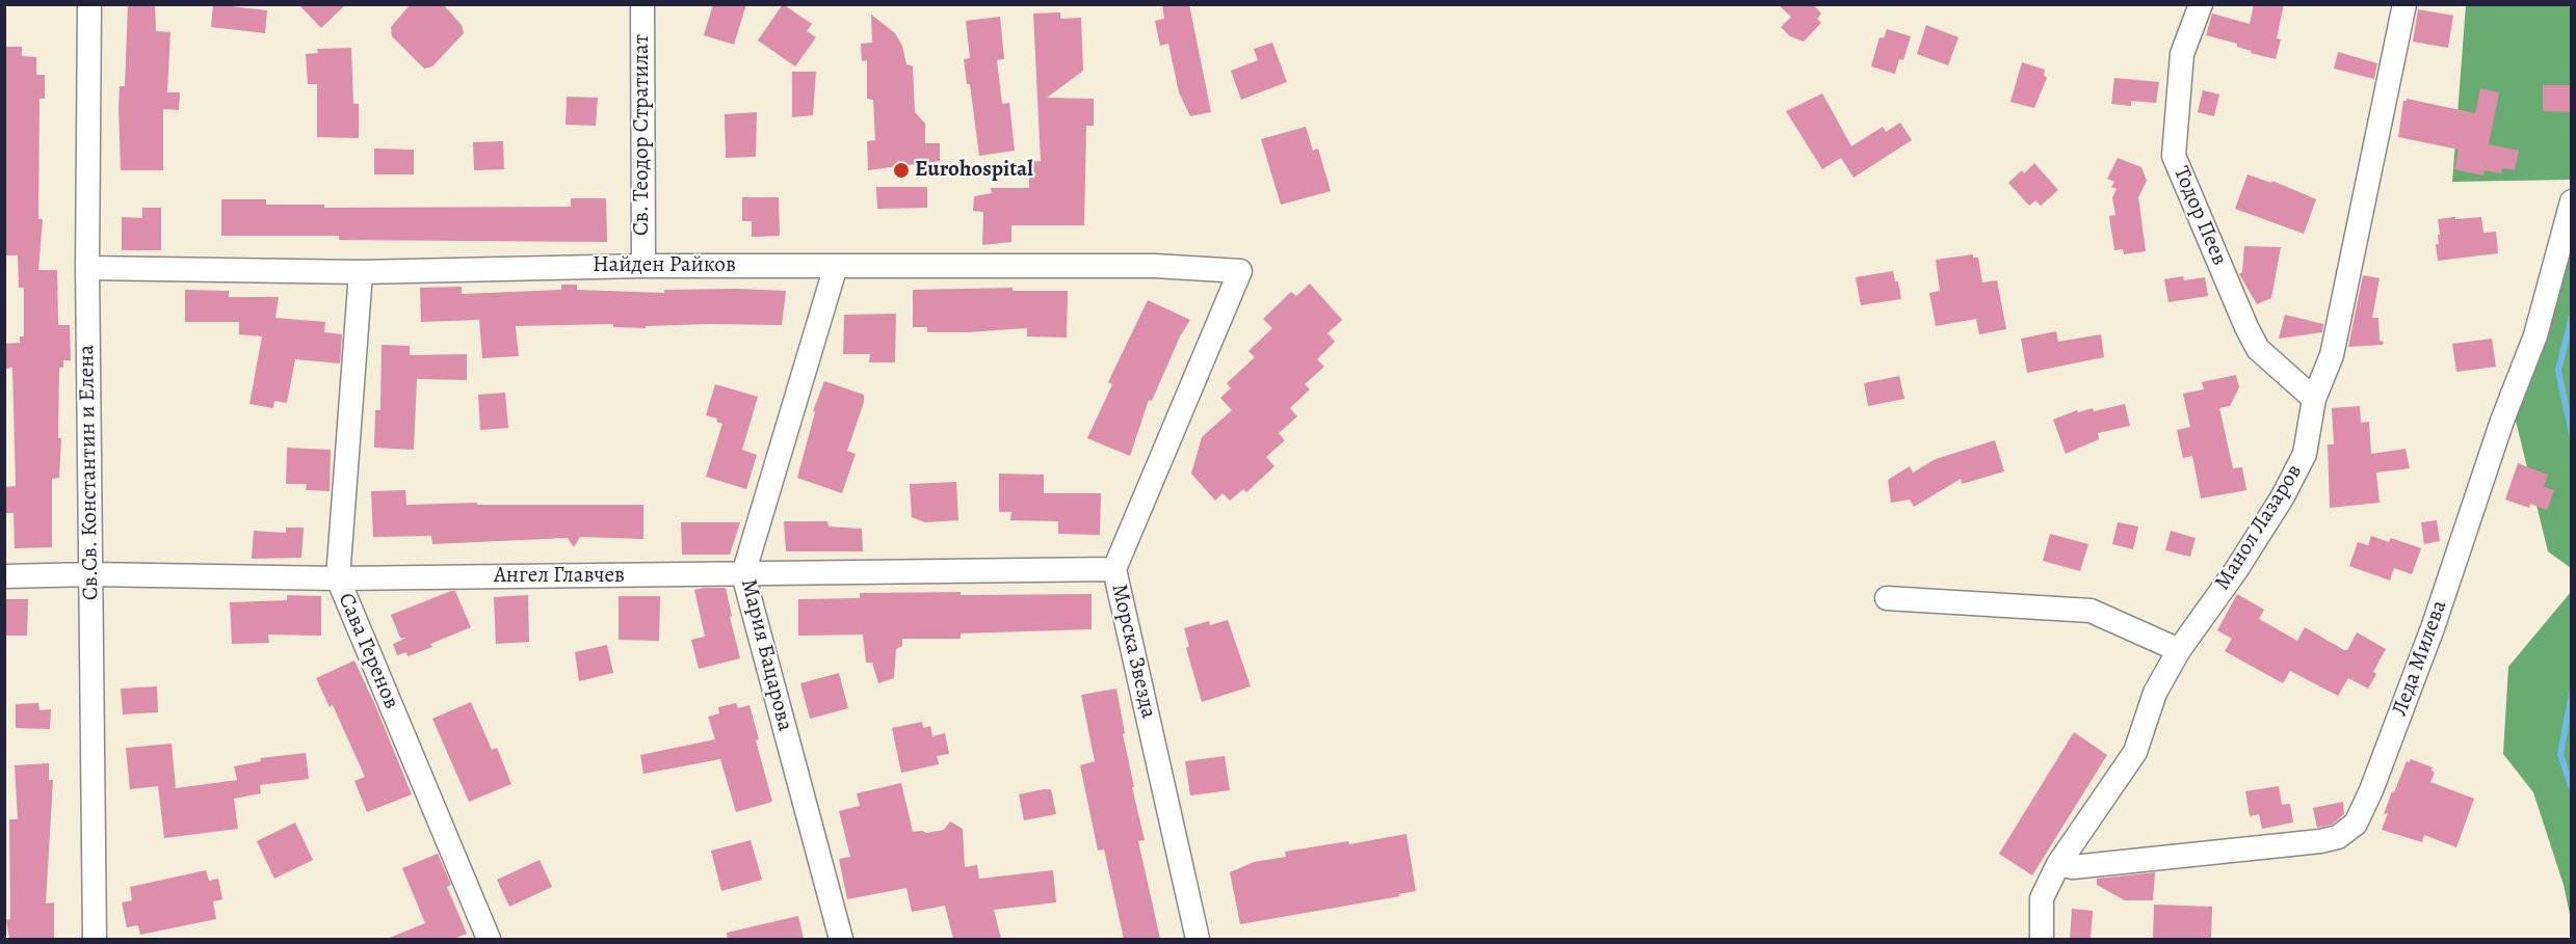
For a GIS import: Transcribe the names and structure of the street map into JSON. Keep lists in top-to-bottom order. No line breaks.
{"streets":{"street":["Св. Теодор Стратилат","Тодор Пеев","Найден Райков","Св.Св. Константин и Елена","Манол Лазаров","Ангел Главчев","Сава Геренов","Морска Звезда","Мария Бацарова","Леда Милева"]},"crossings":[["Св. Теодор Стратилат","Найден Райков"],["Тодор Пеев","Манол Лазаров"],["Найден Райков","Св.Св. Константин и Елена"],["Найден Райков","Сава Геренов"],["Найден Райков","Морска Звезда"],["Найден Райков","Мария Бацарова"],["Св.Св. Константин и Елена","Ангел Главчев"],["Манол Лазаров","Леда Милева"],["Ангел Главчев","Сава Геренов"],["Ангел Главчев","Морска Звезда"],["Ангел Главчев","Мария Бацарова"]],"places":["Eurohospital"]}
